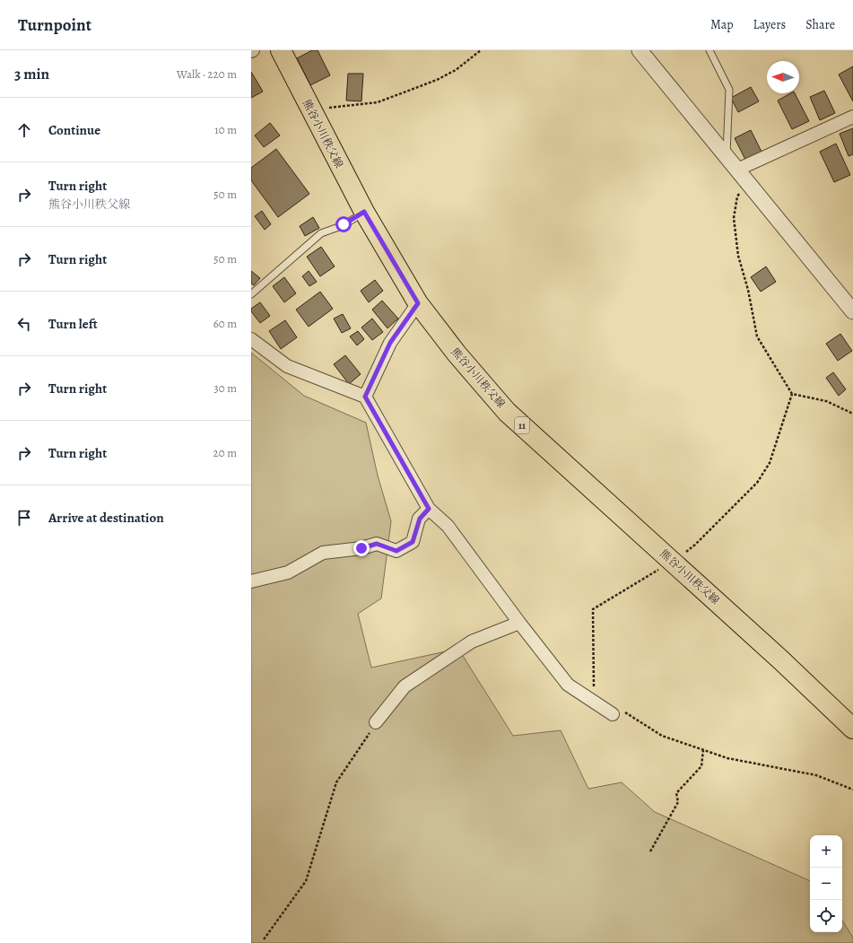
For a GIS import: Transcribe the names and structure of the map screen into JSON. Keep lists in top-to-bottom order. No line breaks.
{"streets":{"main road":["熊谷小川秩父線","11"]},"north":"left","page":{"header":"Turnpoint","nav":["Map","Layers","Share"],"heading":["3 min","Walk · 220 m"],"list":[["Continue","10 m"],["Turn right","熊谷小川秩父線","50 m"],["Turn right","50 m"],["Turn left","60 m"],["Turn right","30 m"],["Turn right","20 m"],"Arrive at destination"],"map_buttons":["+","−"]}}
